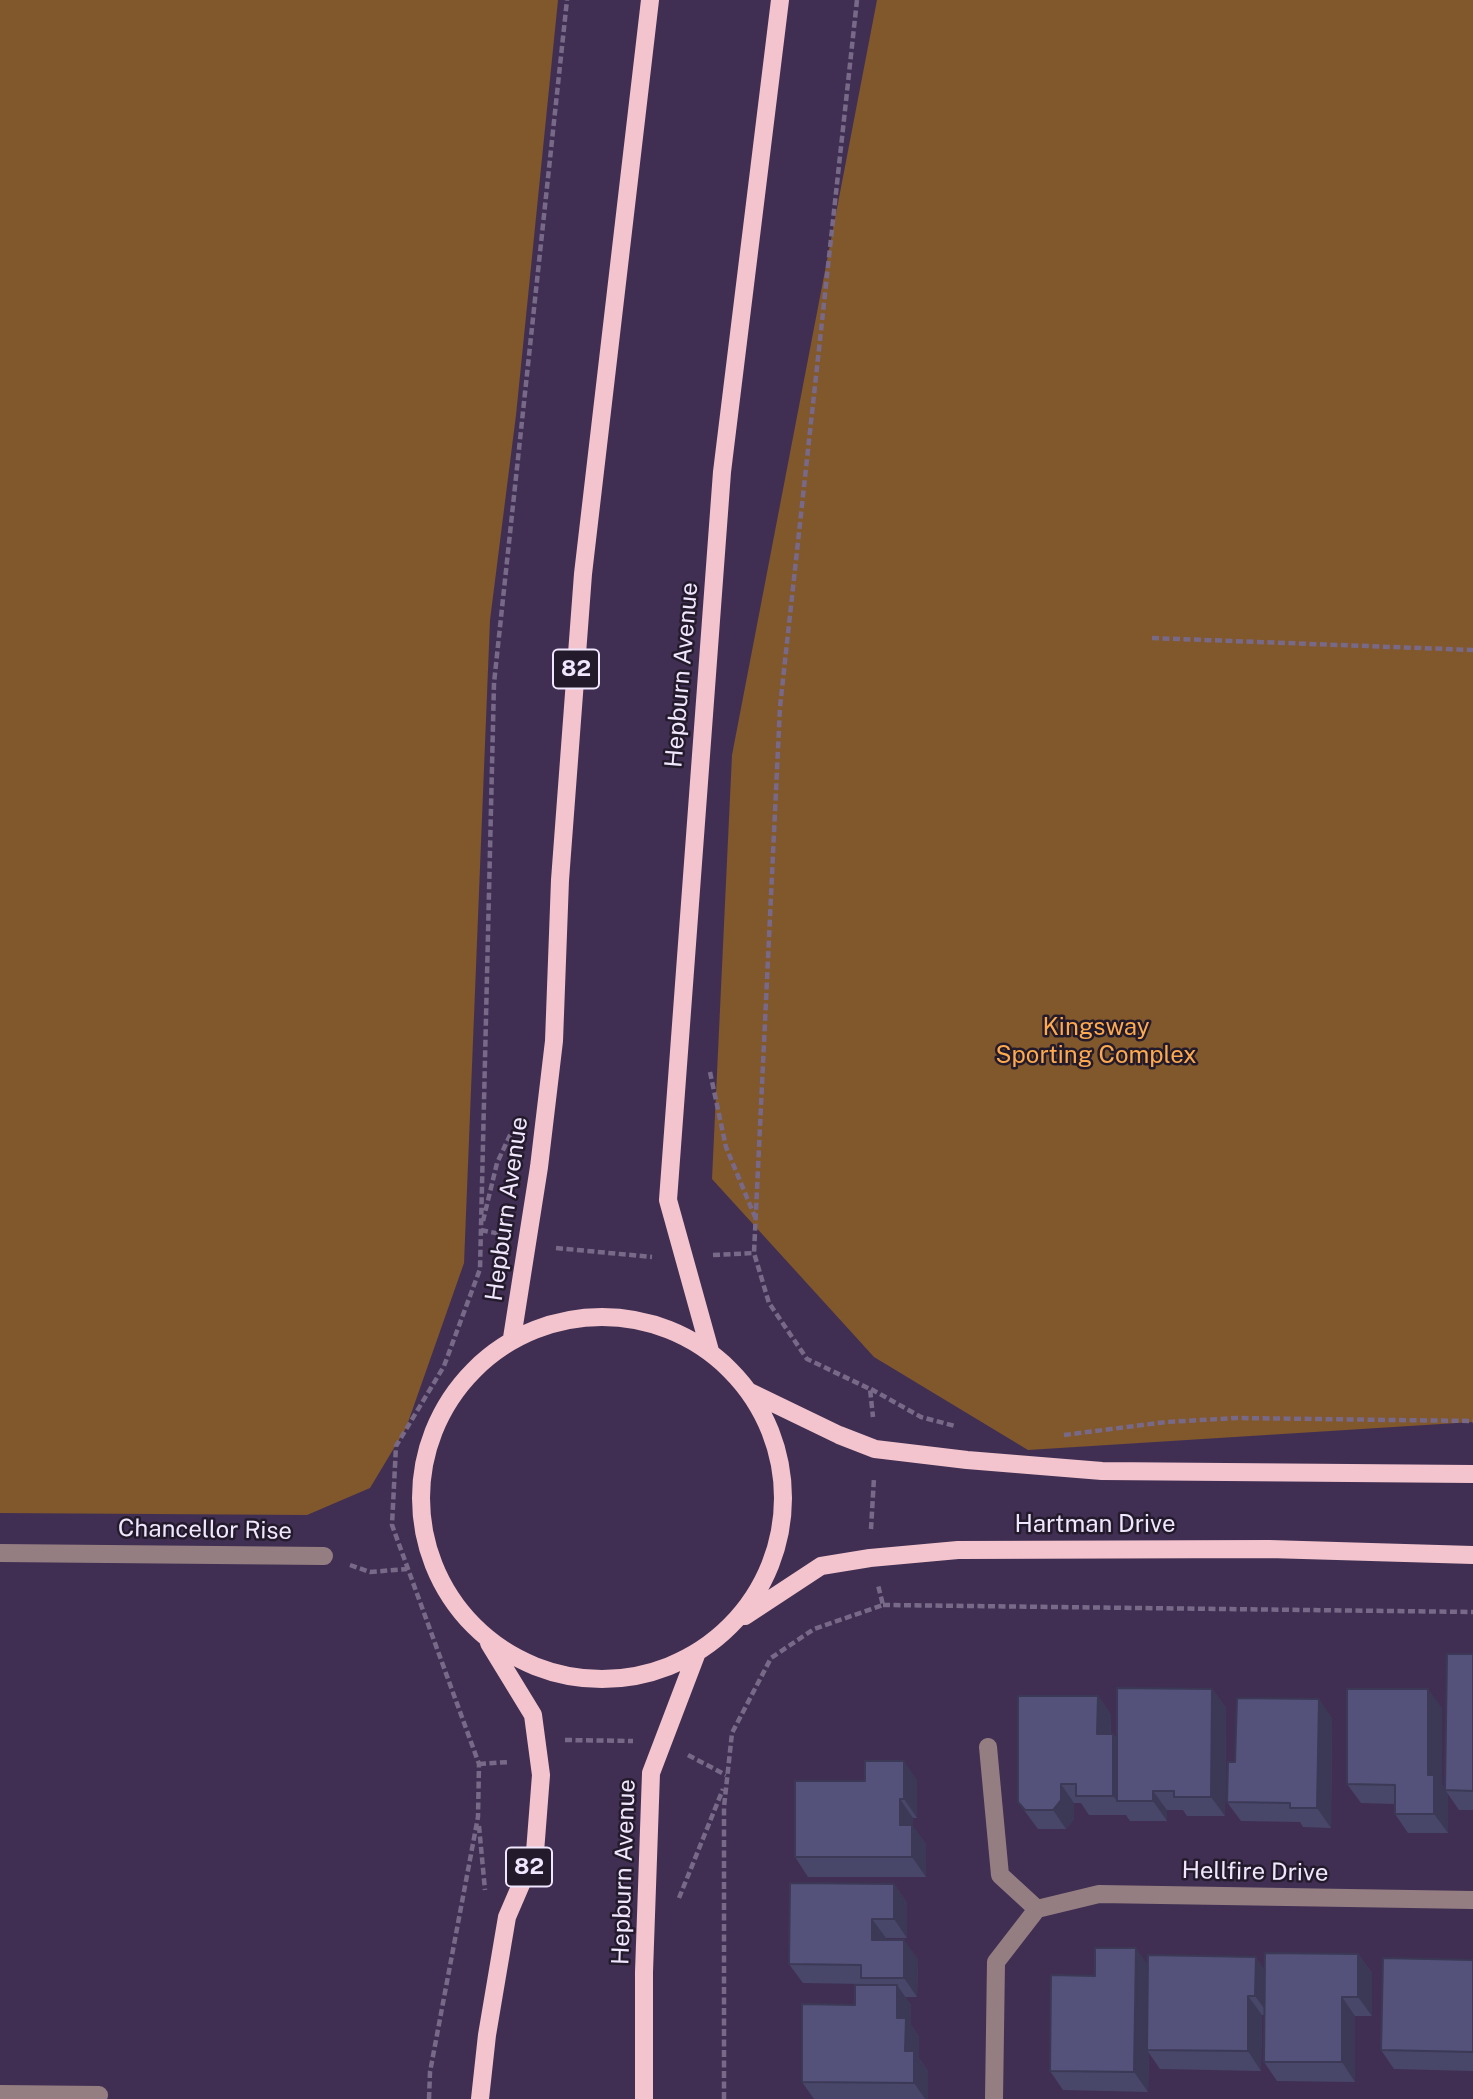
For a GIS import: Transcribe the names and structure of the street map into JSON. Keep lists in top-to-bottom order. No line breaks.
{"streets":{"main road":["82","Hepburn Avenue","Hartman Drive"],"street":["Chancellor Rise","Hellfire Drive"]},"crossings":[["82","Hepburn Avenue"],["82","Hartman Drive"]],"parks":["Kingsway Sporting Complex"]}
